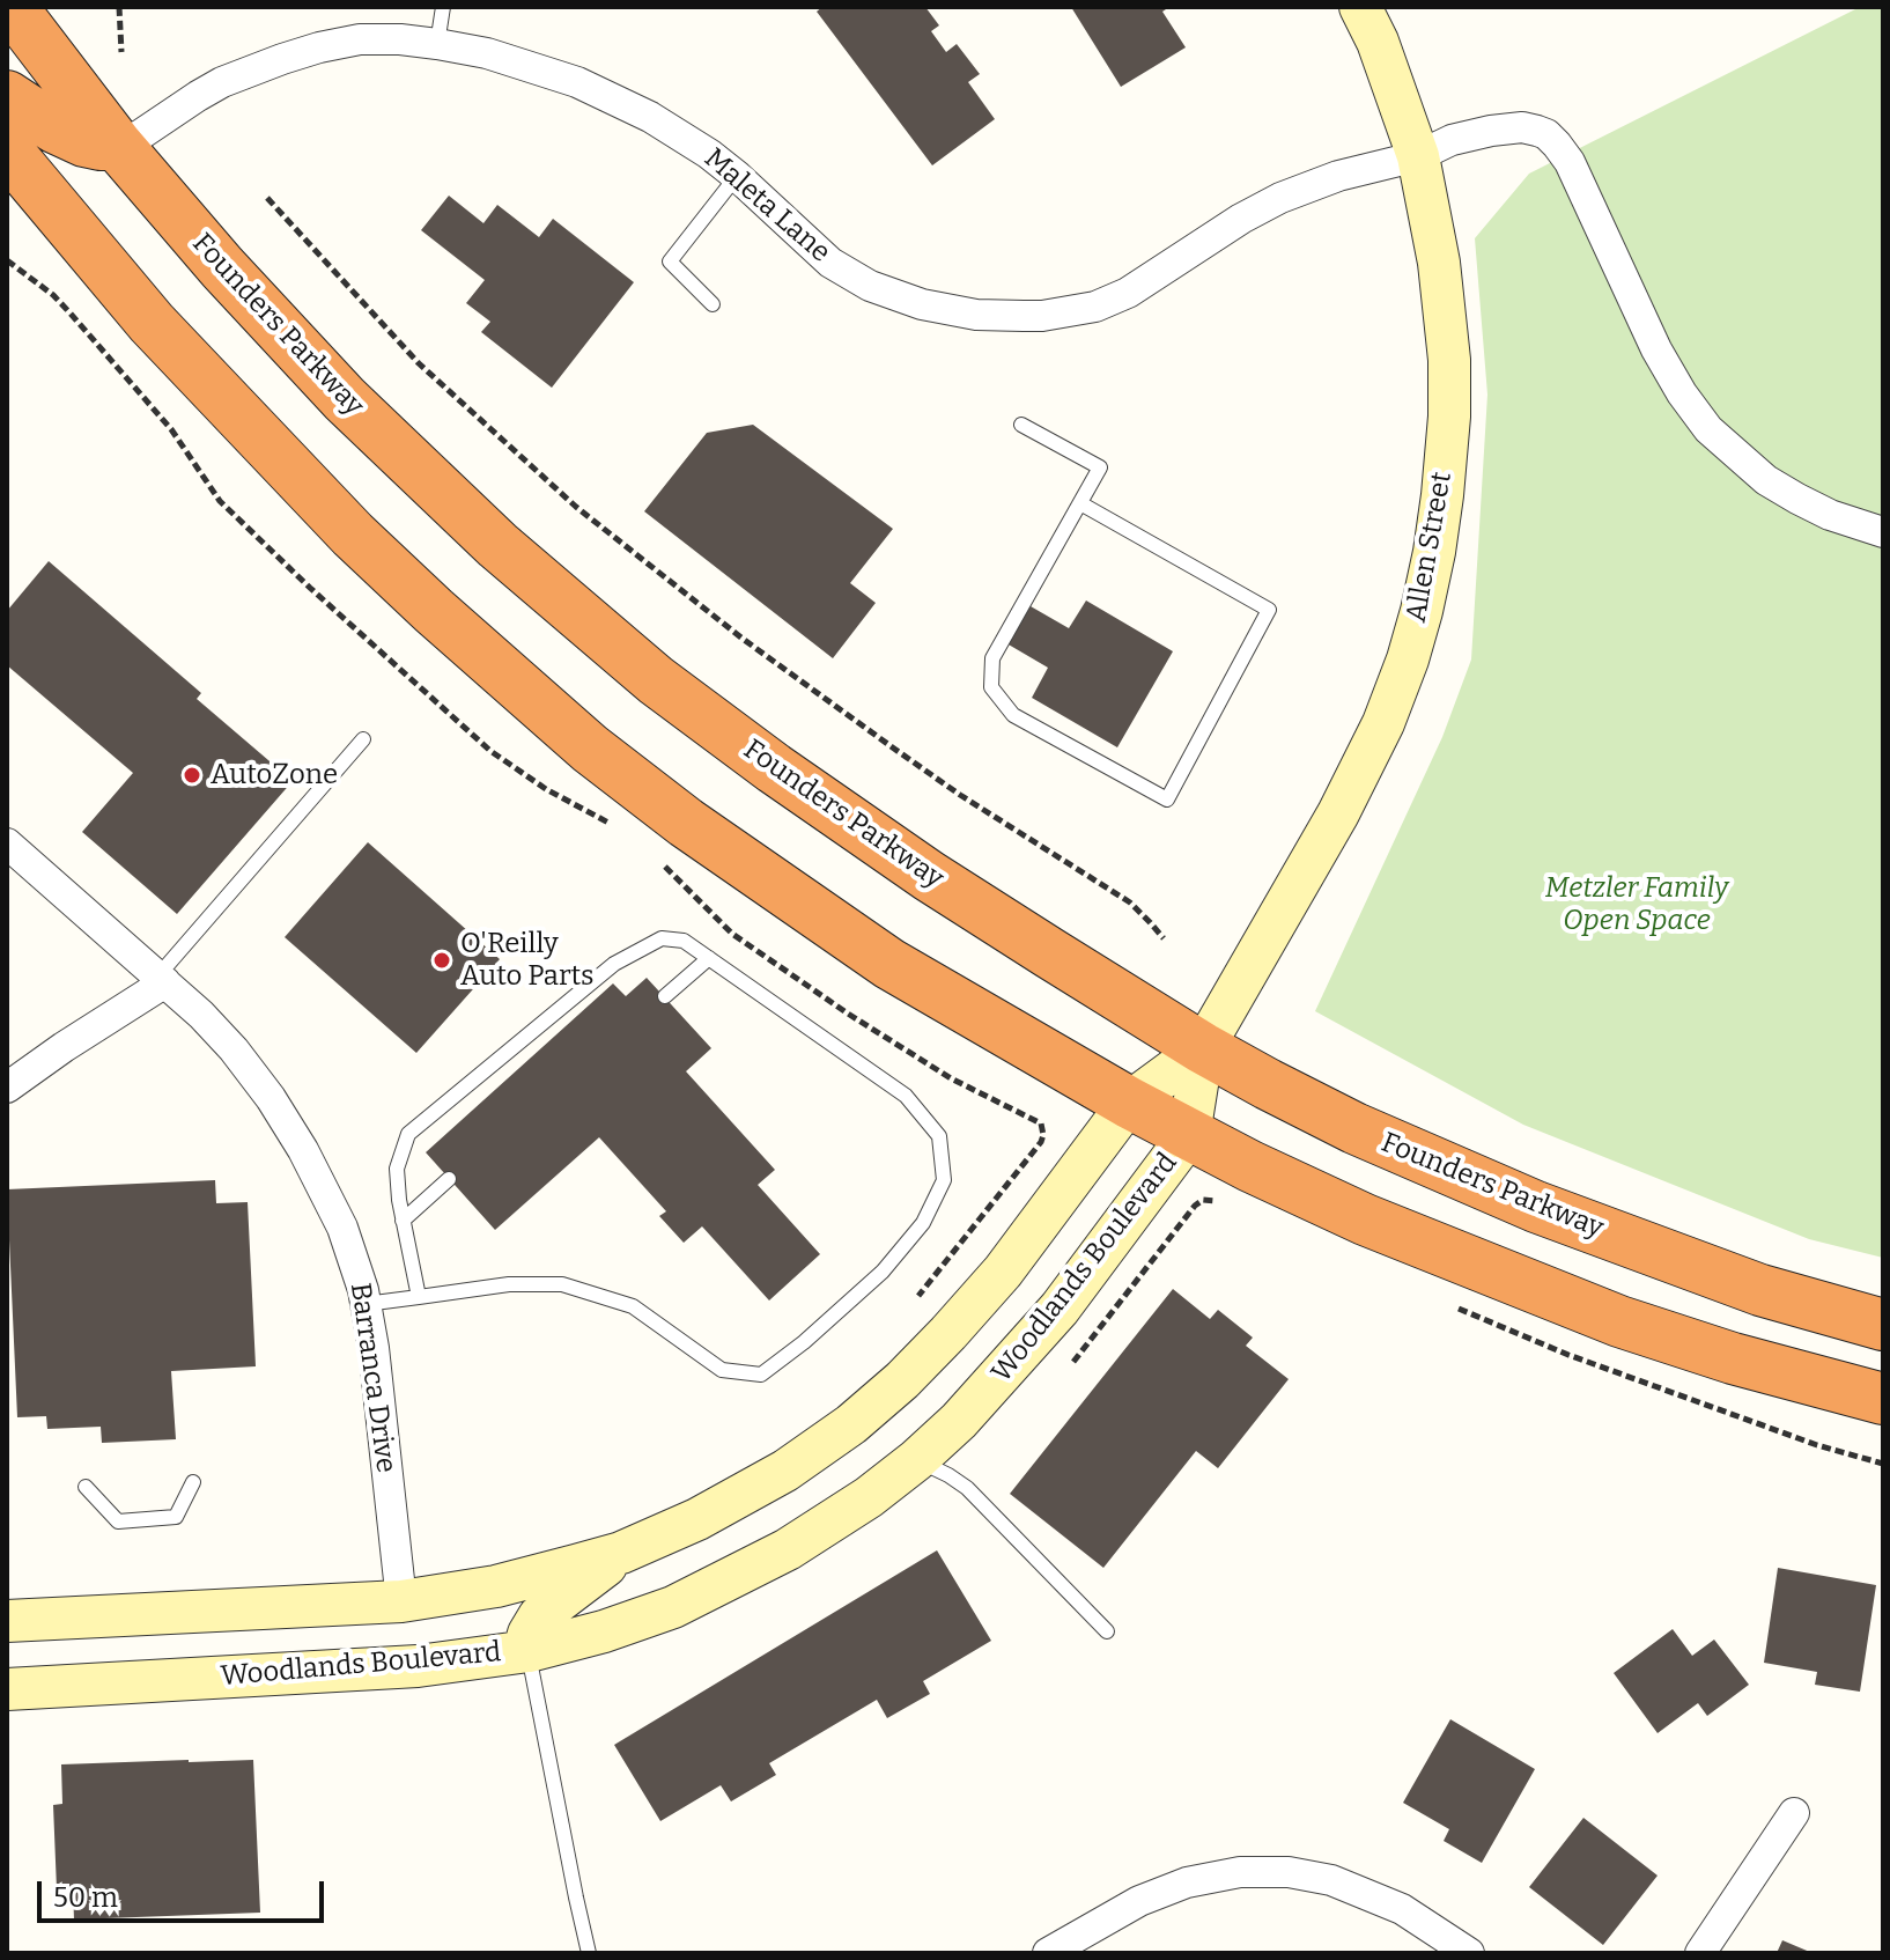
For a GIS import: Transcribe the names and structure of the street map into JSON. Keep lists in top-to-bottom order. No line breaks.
{"streets":{"highway":["Founders Parkway"],"street":["Maleta Lane","Allen Street","Woodlands Boulevard","Barranca Drive"]},"crossings":[["Maleta Lane","Founders Parkway"],["Maleta Lane","Allen Street"],["Founders Parkway","Allen Street"],["Founders Parkway","Woodlands Boulevard"],["Allen Street","Woodlands Boulevard"]],"parks":["Metzler Family Open Space"],"places":["AutoZone","O'Reilly Auto Parts"],"scale_bar":"50 m"}
